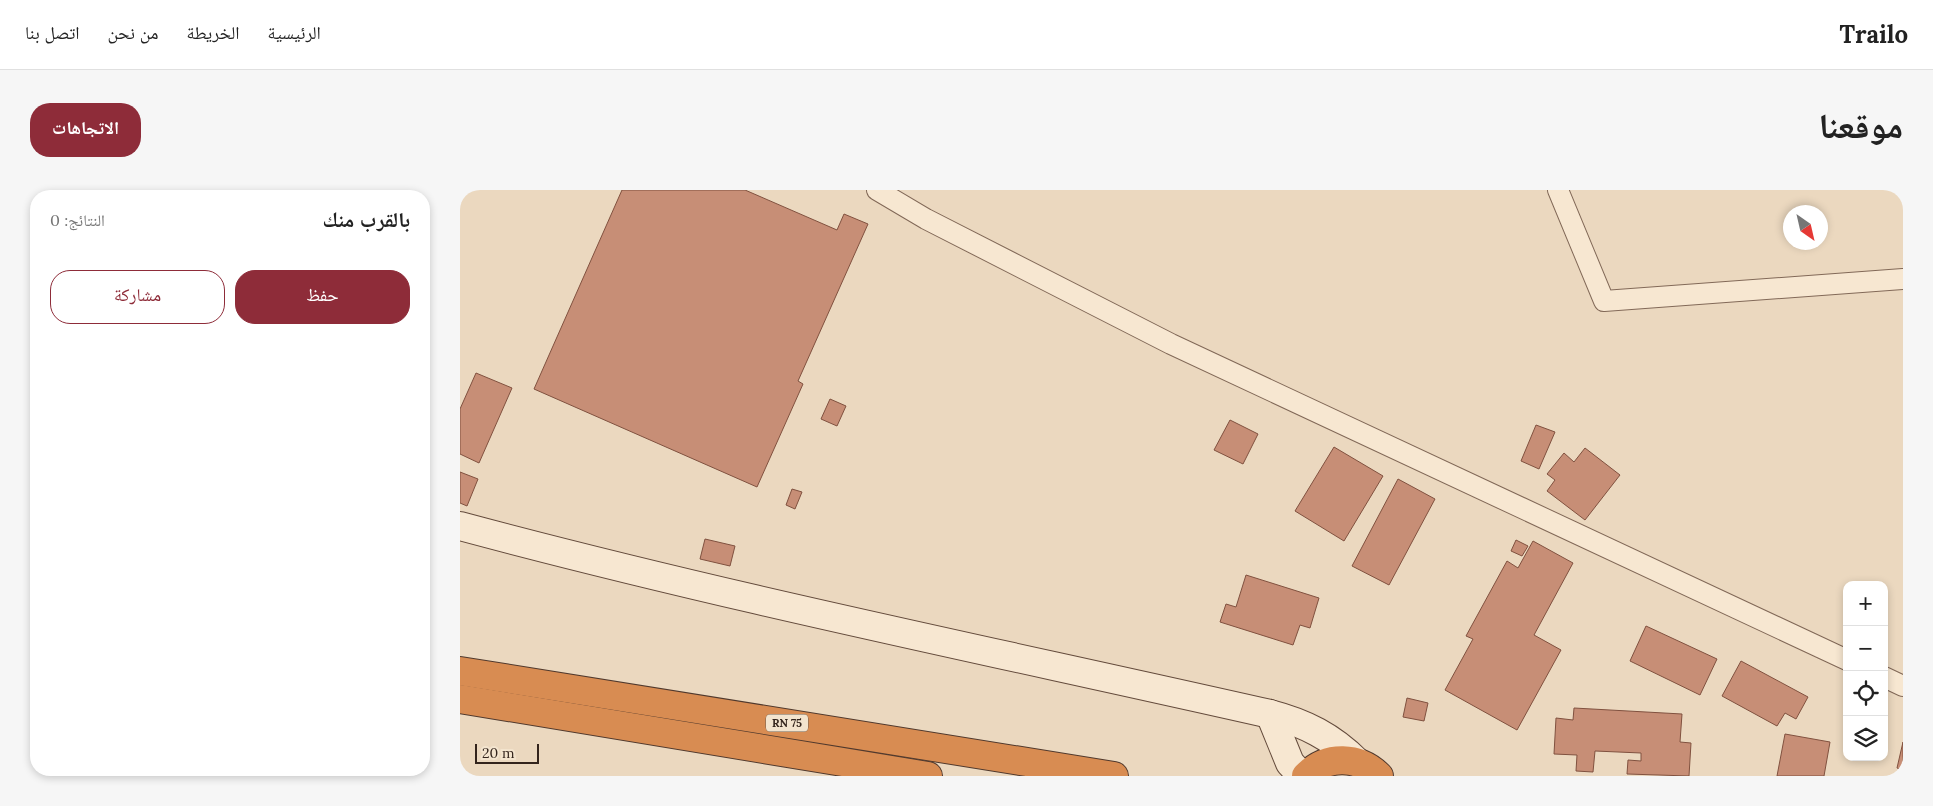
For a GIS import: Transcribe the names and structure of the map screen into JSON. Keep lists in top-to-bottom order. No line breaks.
{"streets":{"highway":["RN 75"]},"scale_bar":"20 m","north":"bottom right","page":{"header":"Trailo","nav":["الرئيسية","الخريطة","من نحن","اتصل بنا"],"title":"موقعنا","buttons":["الاتجاهات",["حفظ","مشاركة"]],"heading":["بالقرب منك","النتائج: 0"],"map_buttons":["+","−"],"scale":"20 m"}}
